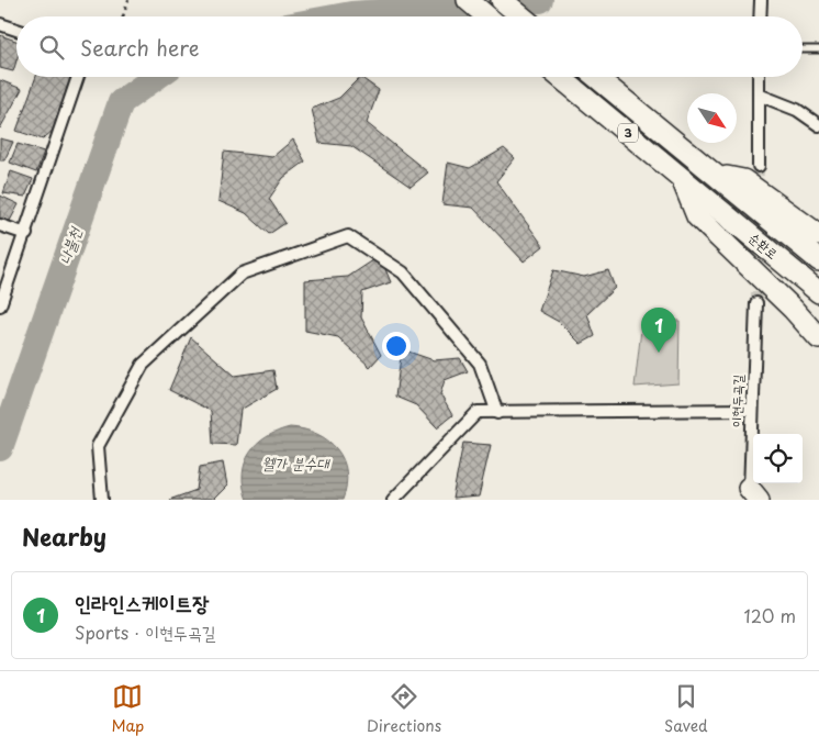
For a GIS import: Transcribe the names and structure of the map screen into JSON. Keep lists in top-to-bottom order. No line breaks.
{"streets":{"highway":["3","순환로"],"street":["이현두곡길"]},"crossings":[["3","순환로"]],"water":["나불천","웰가 분수대"],"north":"bottom right","page":{"search":"Search here","pins":"1","heading":"Nearby","list":[{"mark":"1","name":"인라인스케이트장","note":"Sports · 이현두곡길","value":"120 m"}],"nav":["Map","Directions","Saved"]}}
